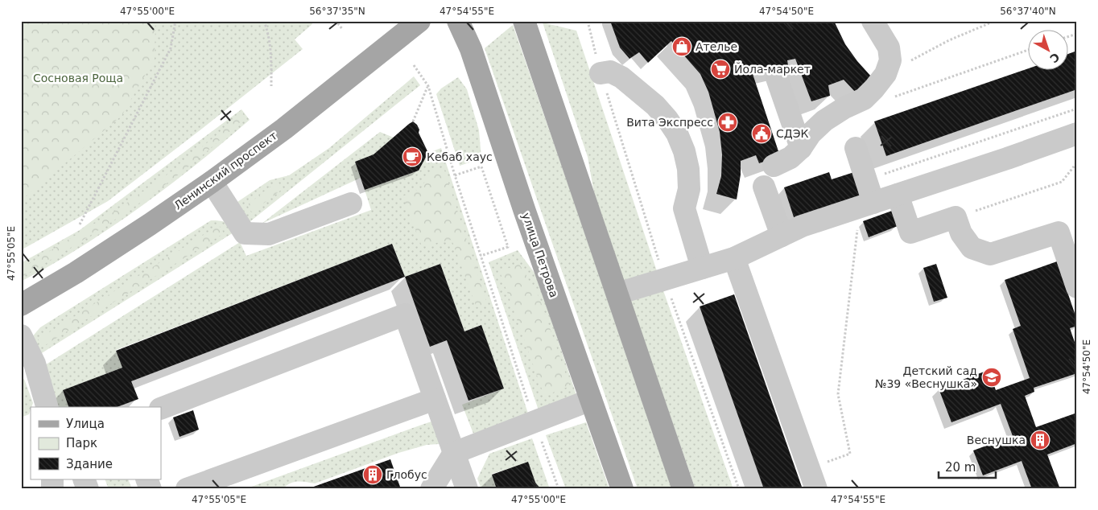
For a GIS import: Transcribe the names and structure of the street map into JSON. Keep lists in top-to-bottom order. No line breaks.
{"streets":{"main road":["Ленинский проспект","улица Петрова"]},"parks":["Сосновая Роща"],"places":{"shop":["Ателье"],"supermarket":["Йола-маркет"],"pharmacy":["Вита Экспресс"],"public building":["СДЭК"],"cafe":["Кебаб хаус"],"school or university":["Детский сад №39 «Веснушка»"],"building":["Веснушка","Глобус"]},"legend":["Улица","Парк","Здание"],"scale_bar":"20 m","north":"bottom right","coordinates":["47°55'00\"E","56°37'35\"N","47°54'55\"E","47°54'50\"E","56°37'40\"N","47°55'05\"E"]}
